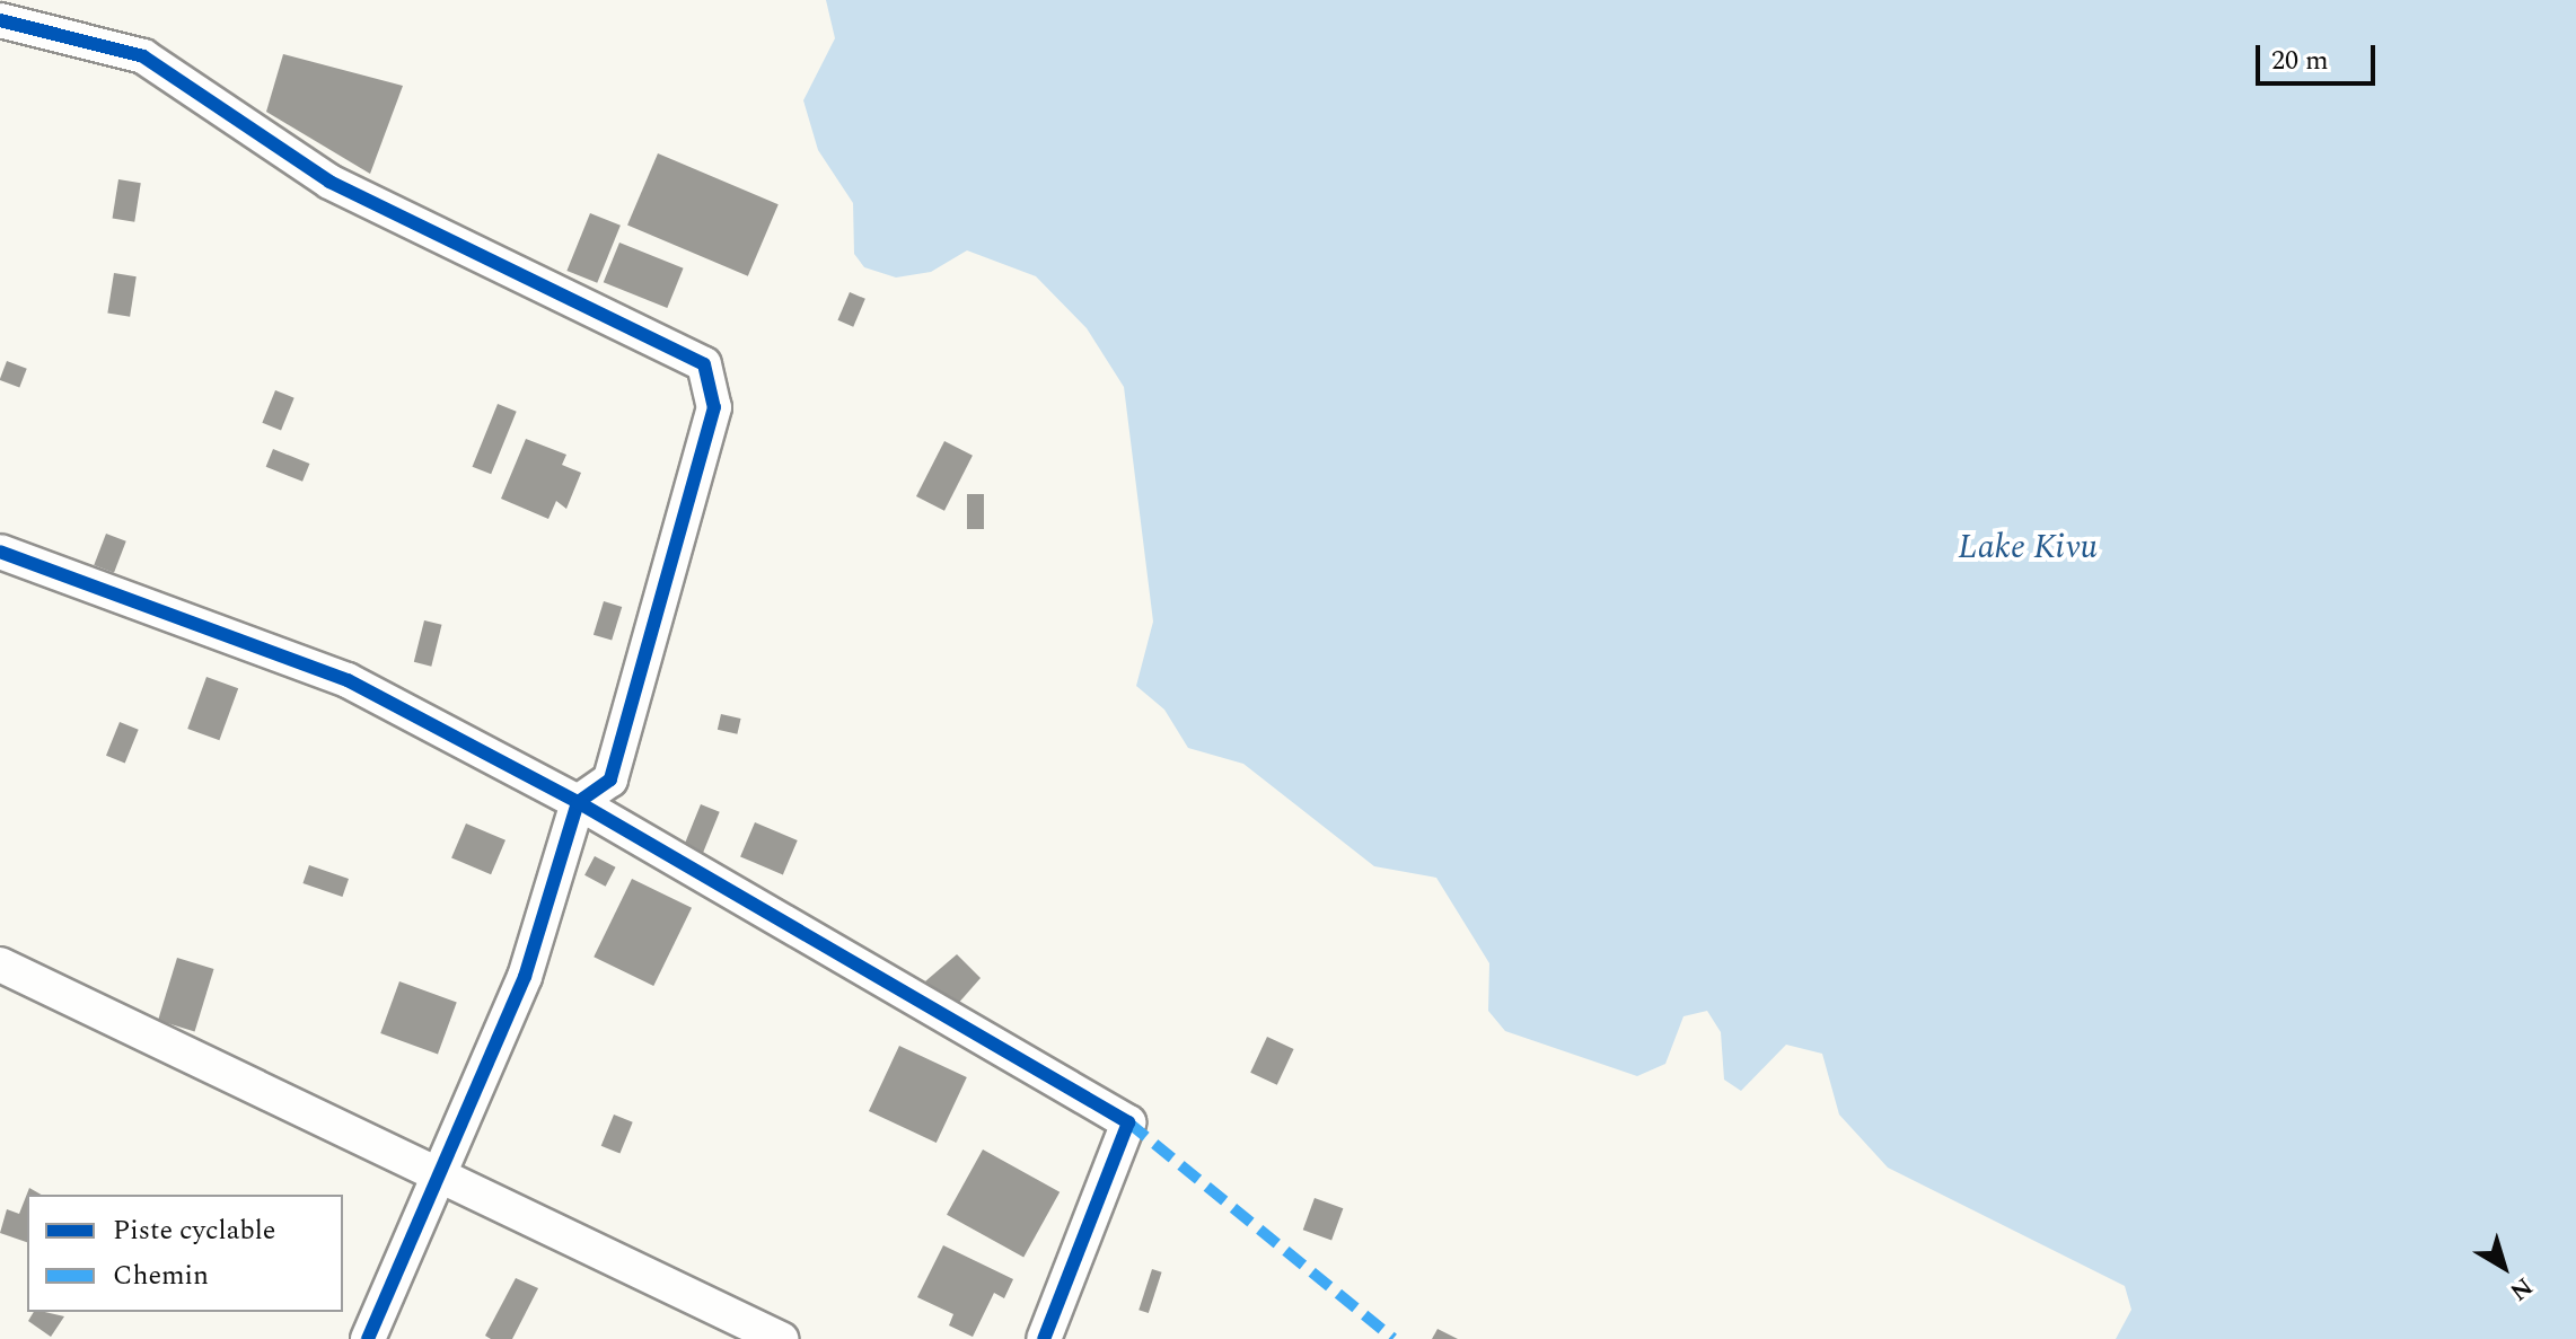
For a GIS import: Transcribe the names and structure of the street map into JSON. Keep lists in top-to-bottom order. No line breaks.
{"water":["Lake Kivu"],"legend":["Piste cyclable","Chemin"],"scale_bar":"20 m","north":"bottom right"}
